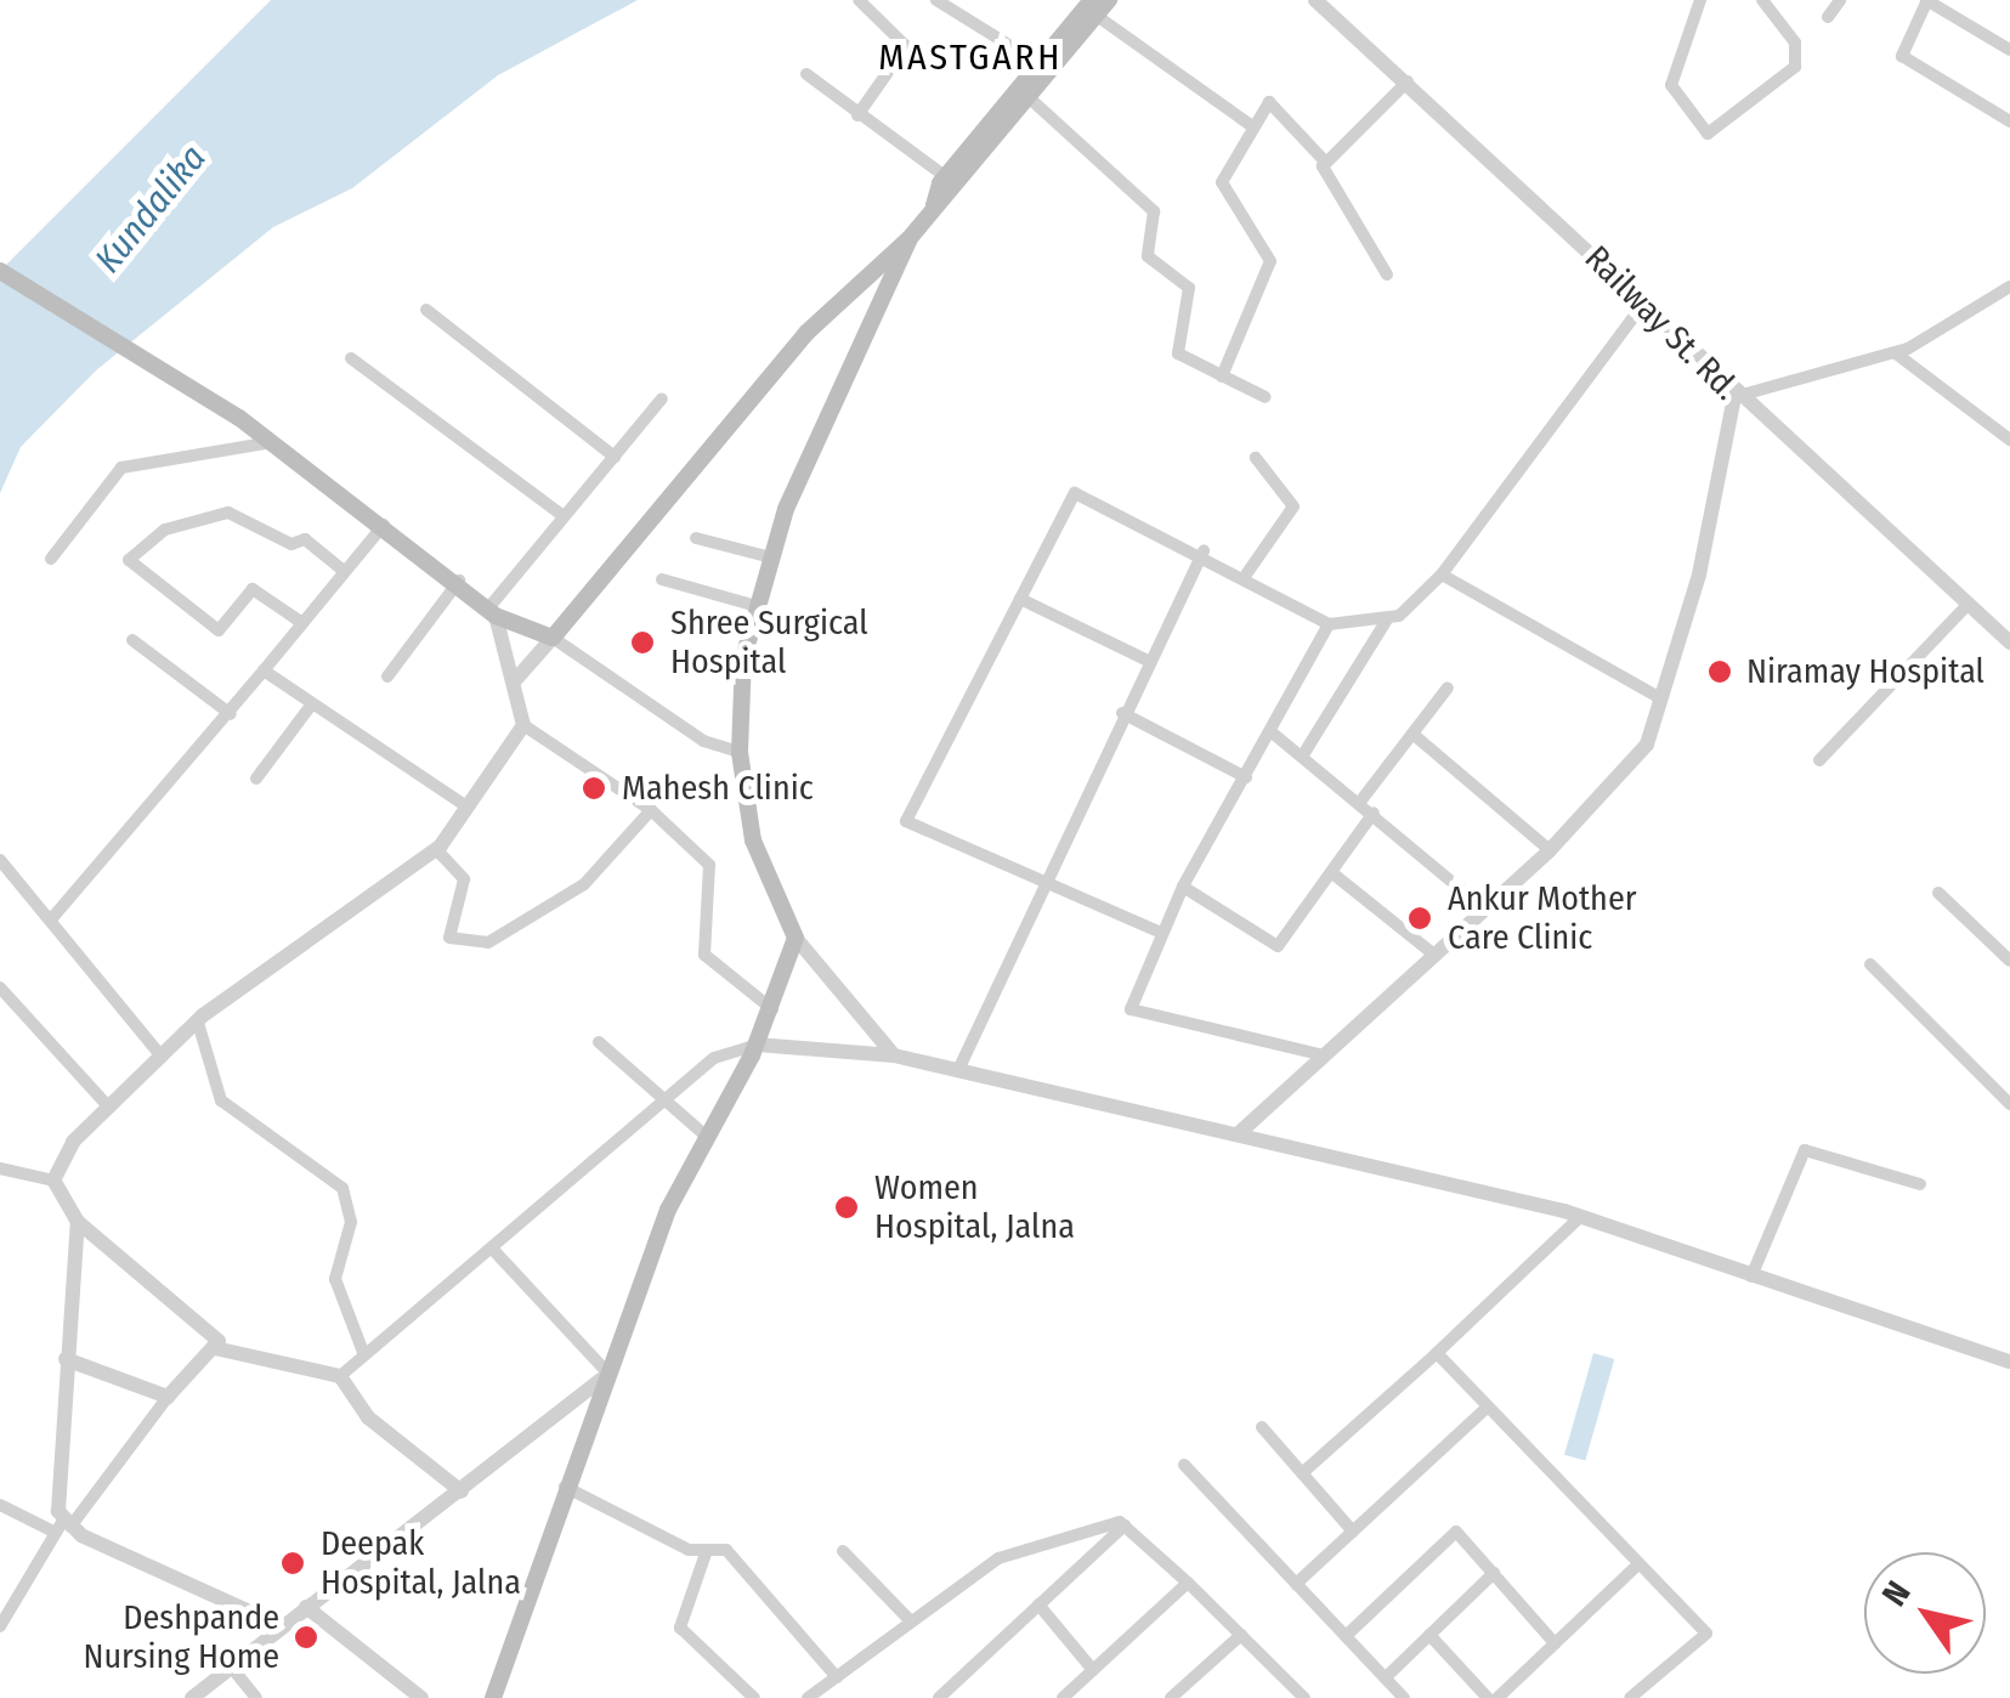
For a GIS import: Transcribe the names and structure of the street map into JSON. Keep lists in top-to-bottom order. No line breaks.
{"streets":{"street":["Railway St. Rd."]},"districts":["MASTGARH"],"water":["Kundalika"],"places":["Shree Surgical Hospital","Niramay Hospital","Mahesh Clinic","Ankur Mother Care Clinic","Women Hospital, Jalna","Deepak Hospital, Jalna","Deshpande Nursing Home"],"north":"top left"}
